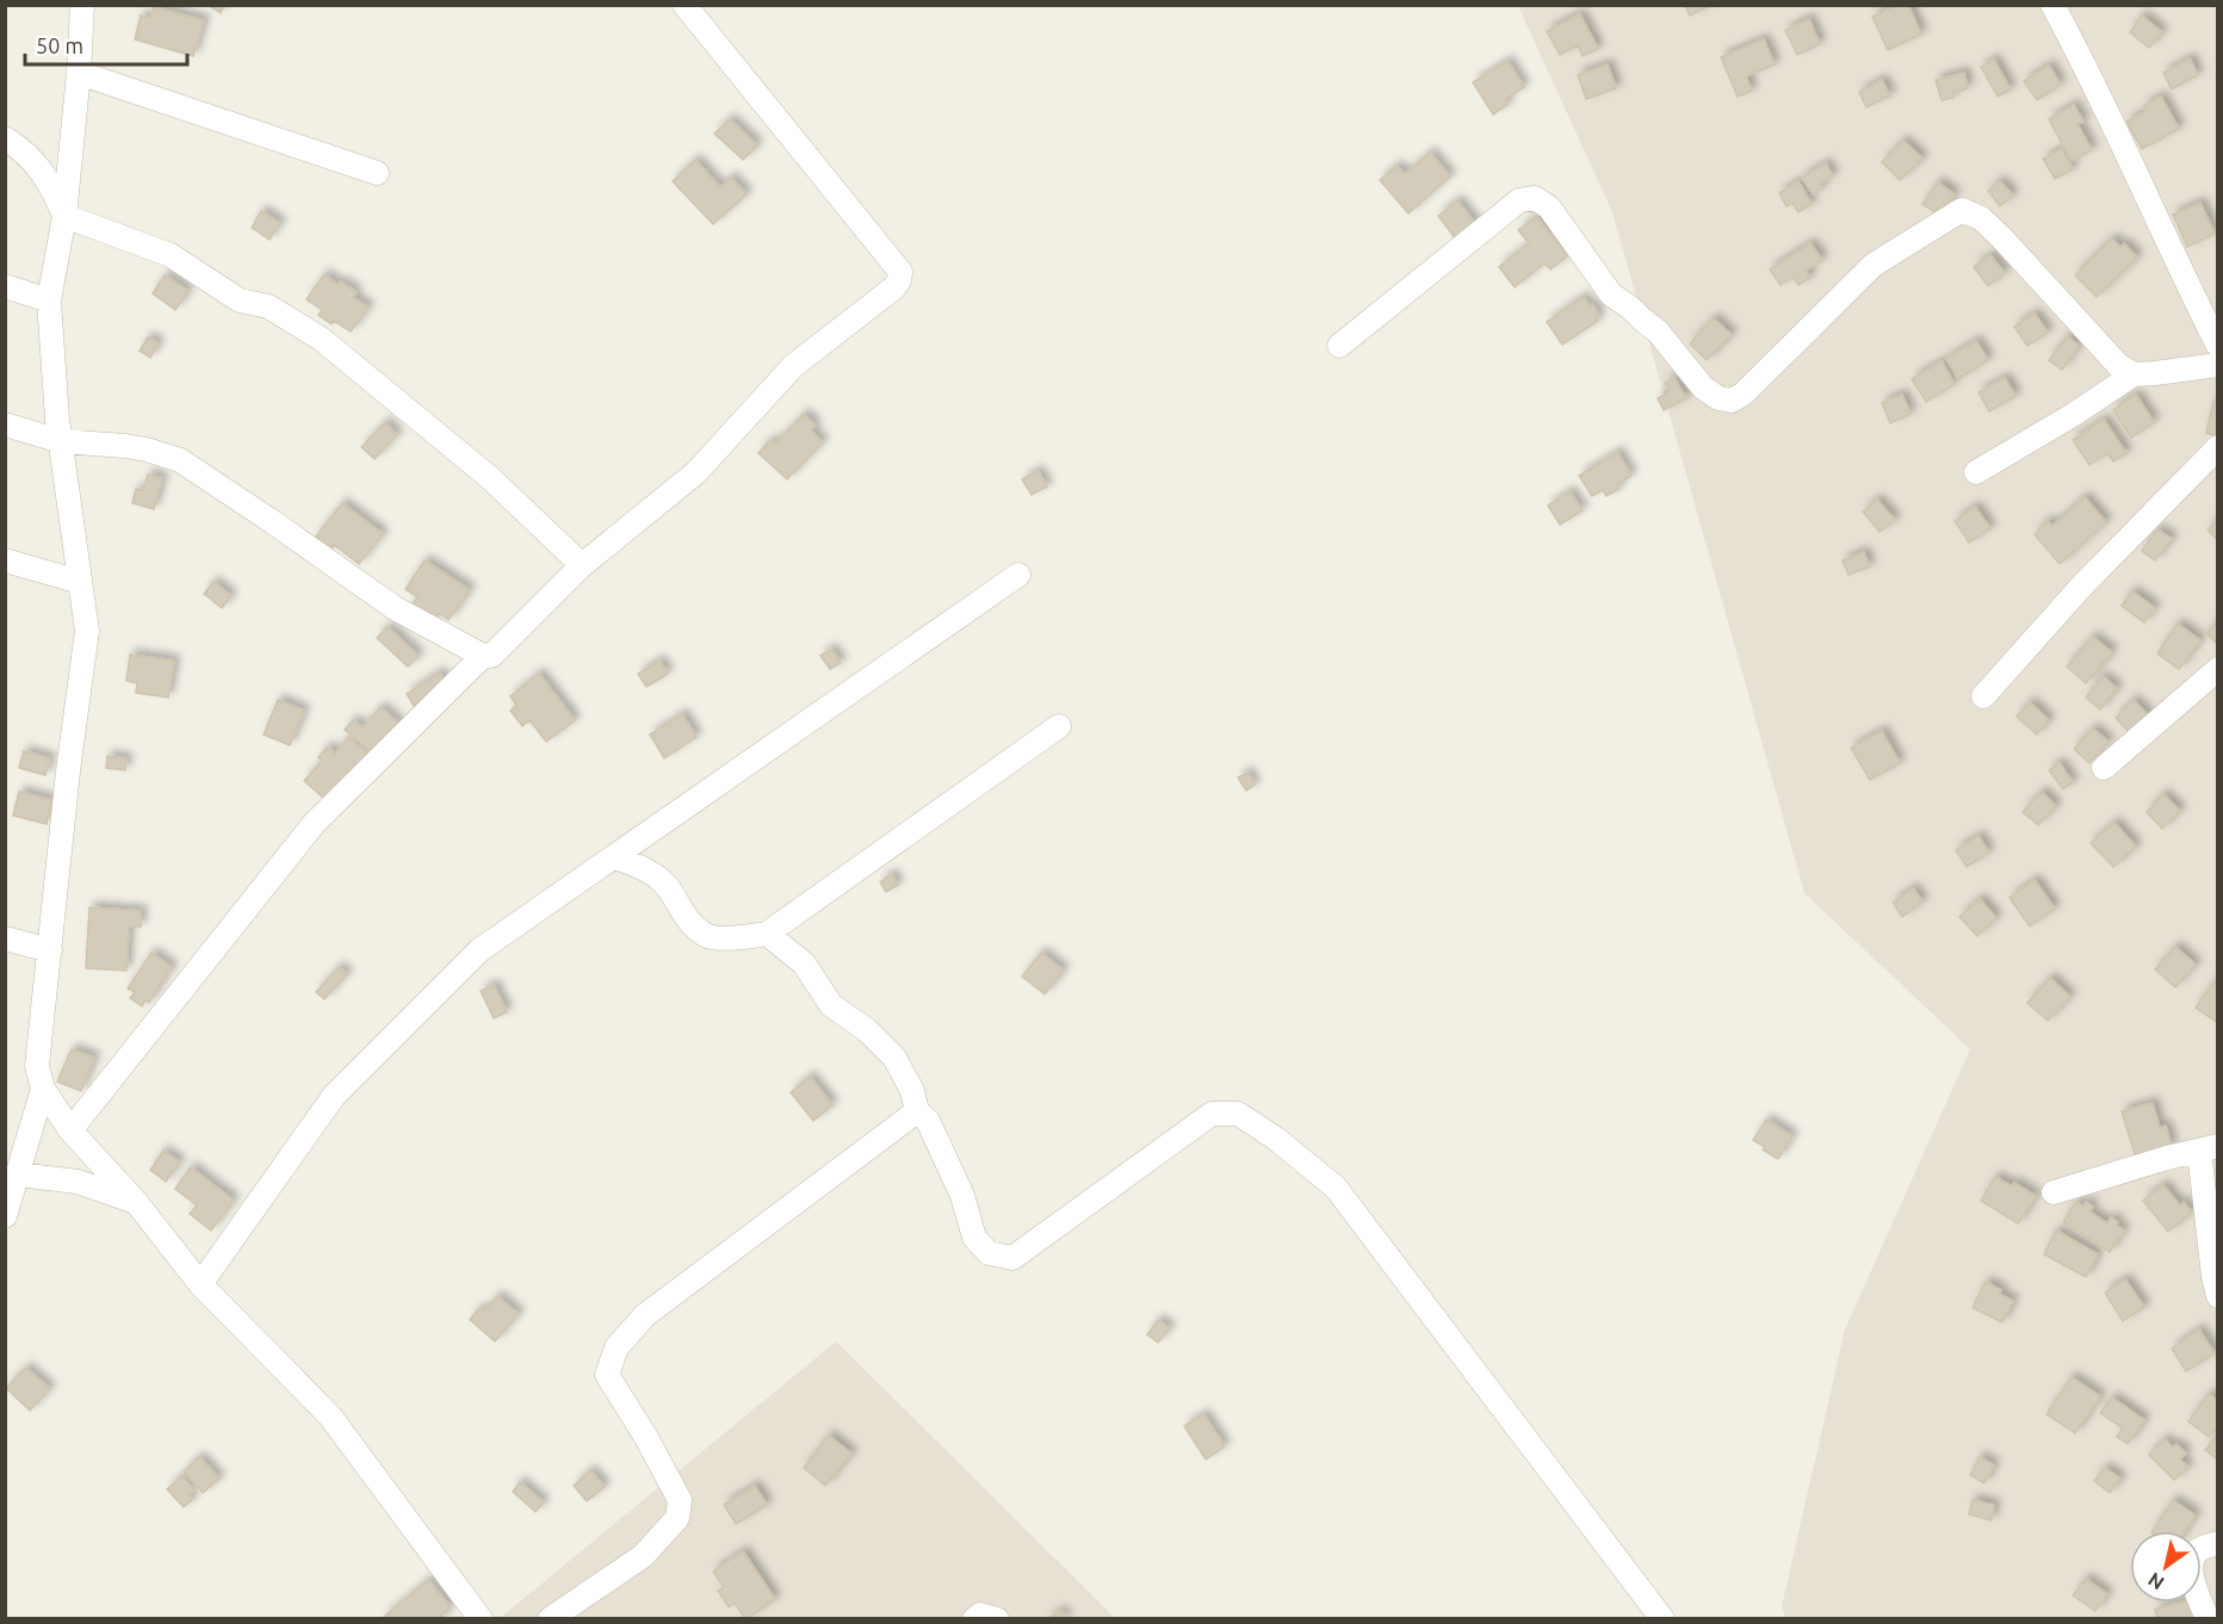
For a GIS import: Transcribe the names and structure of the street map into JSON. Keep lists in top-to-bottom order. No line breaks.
{"scale_bar":"50 m","north":"bottom left"}
